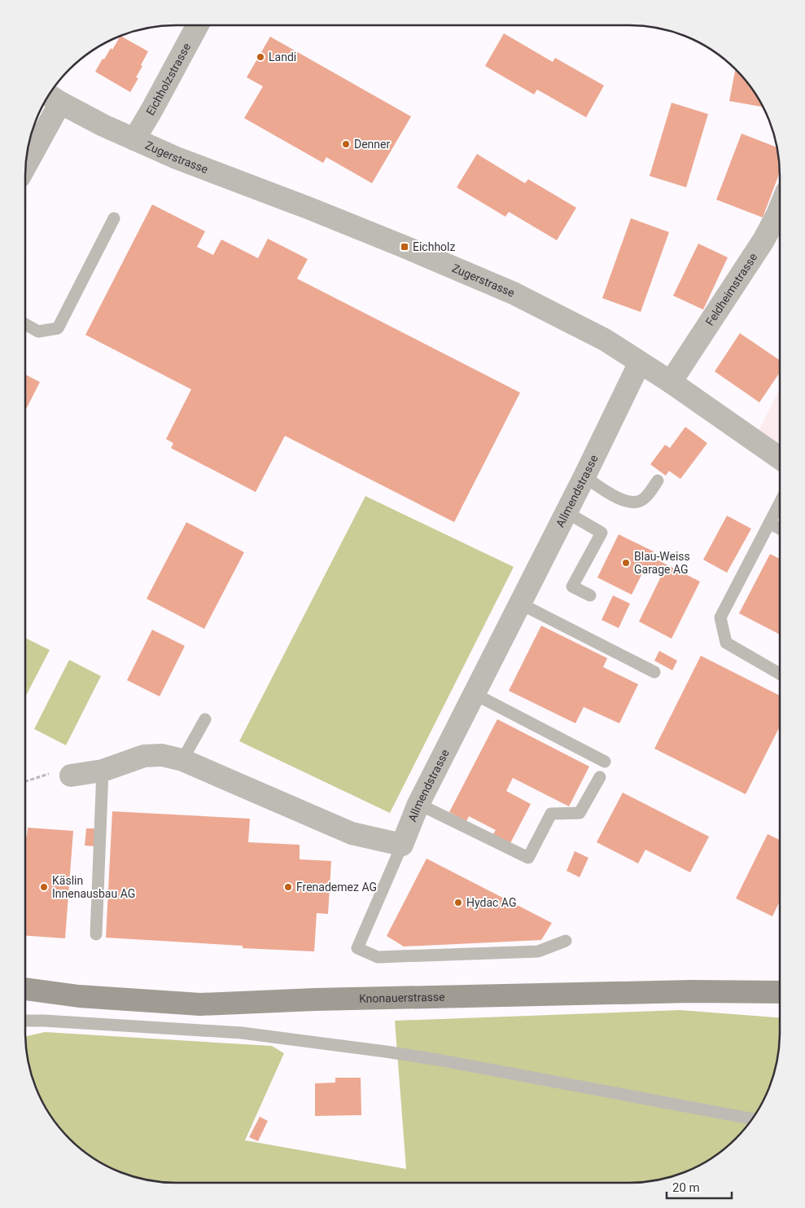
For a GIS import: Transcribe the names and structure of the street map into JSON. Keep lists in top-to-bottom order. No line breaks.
{"streets":{"street":["Eichholzstrasse","Zugerstrasse","Feldheimstrasse","Allmendstrasse","Knonauerstrasse"]},"crossings":[["Eichholzstrasse","Zugerstrasse"],["Zugerstrasse","Feldheimstrasse"],["Zugerstrasse","Allmendstrasse"]],"places":{"other":["Landi","Denner","Blau-Weiss Garage AG","Käslin Innenausbau AG","Frenademez AG","Hydac AG"],"transit":["Eichholz"]},"scale_bar":"20 m"}
